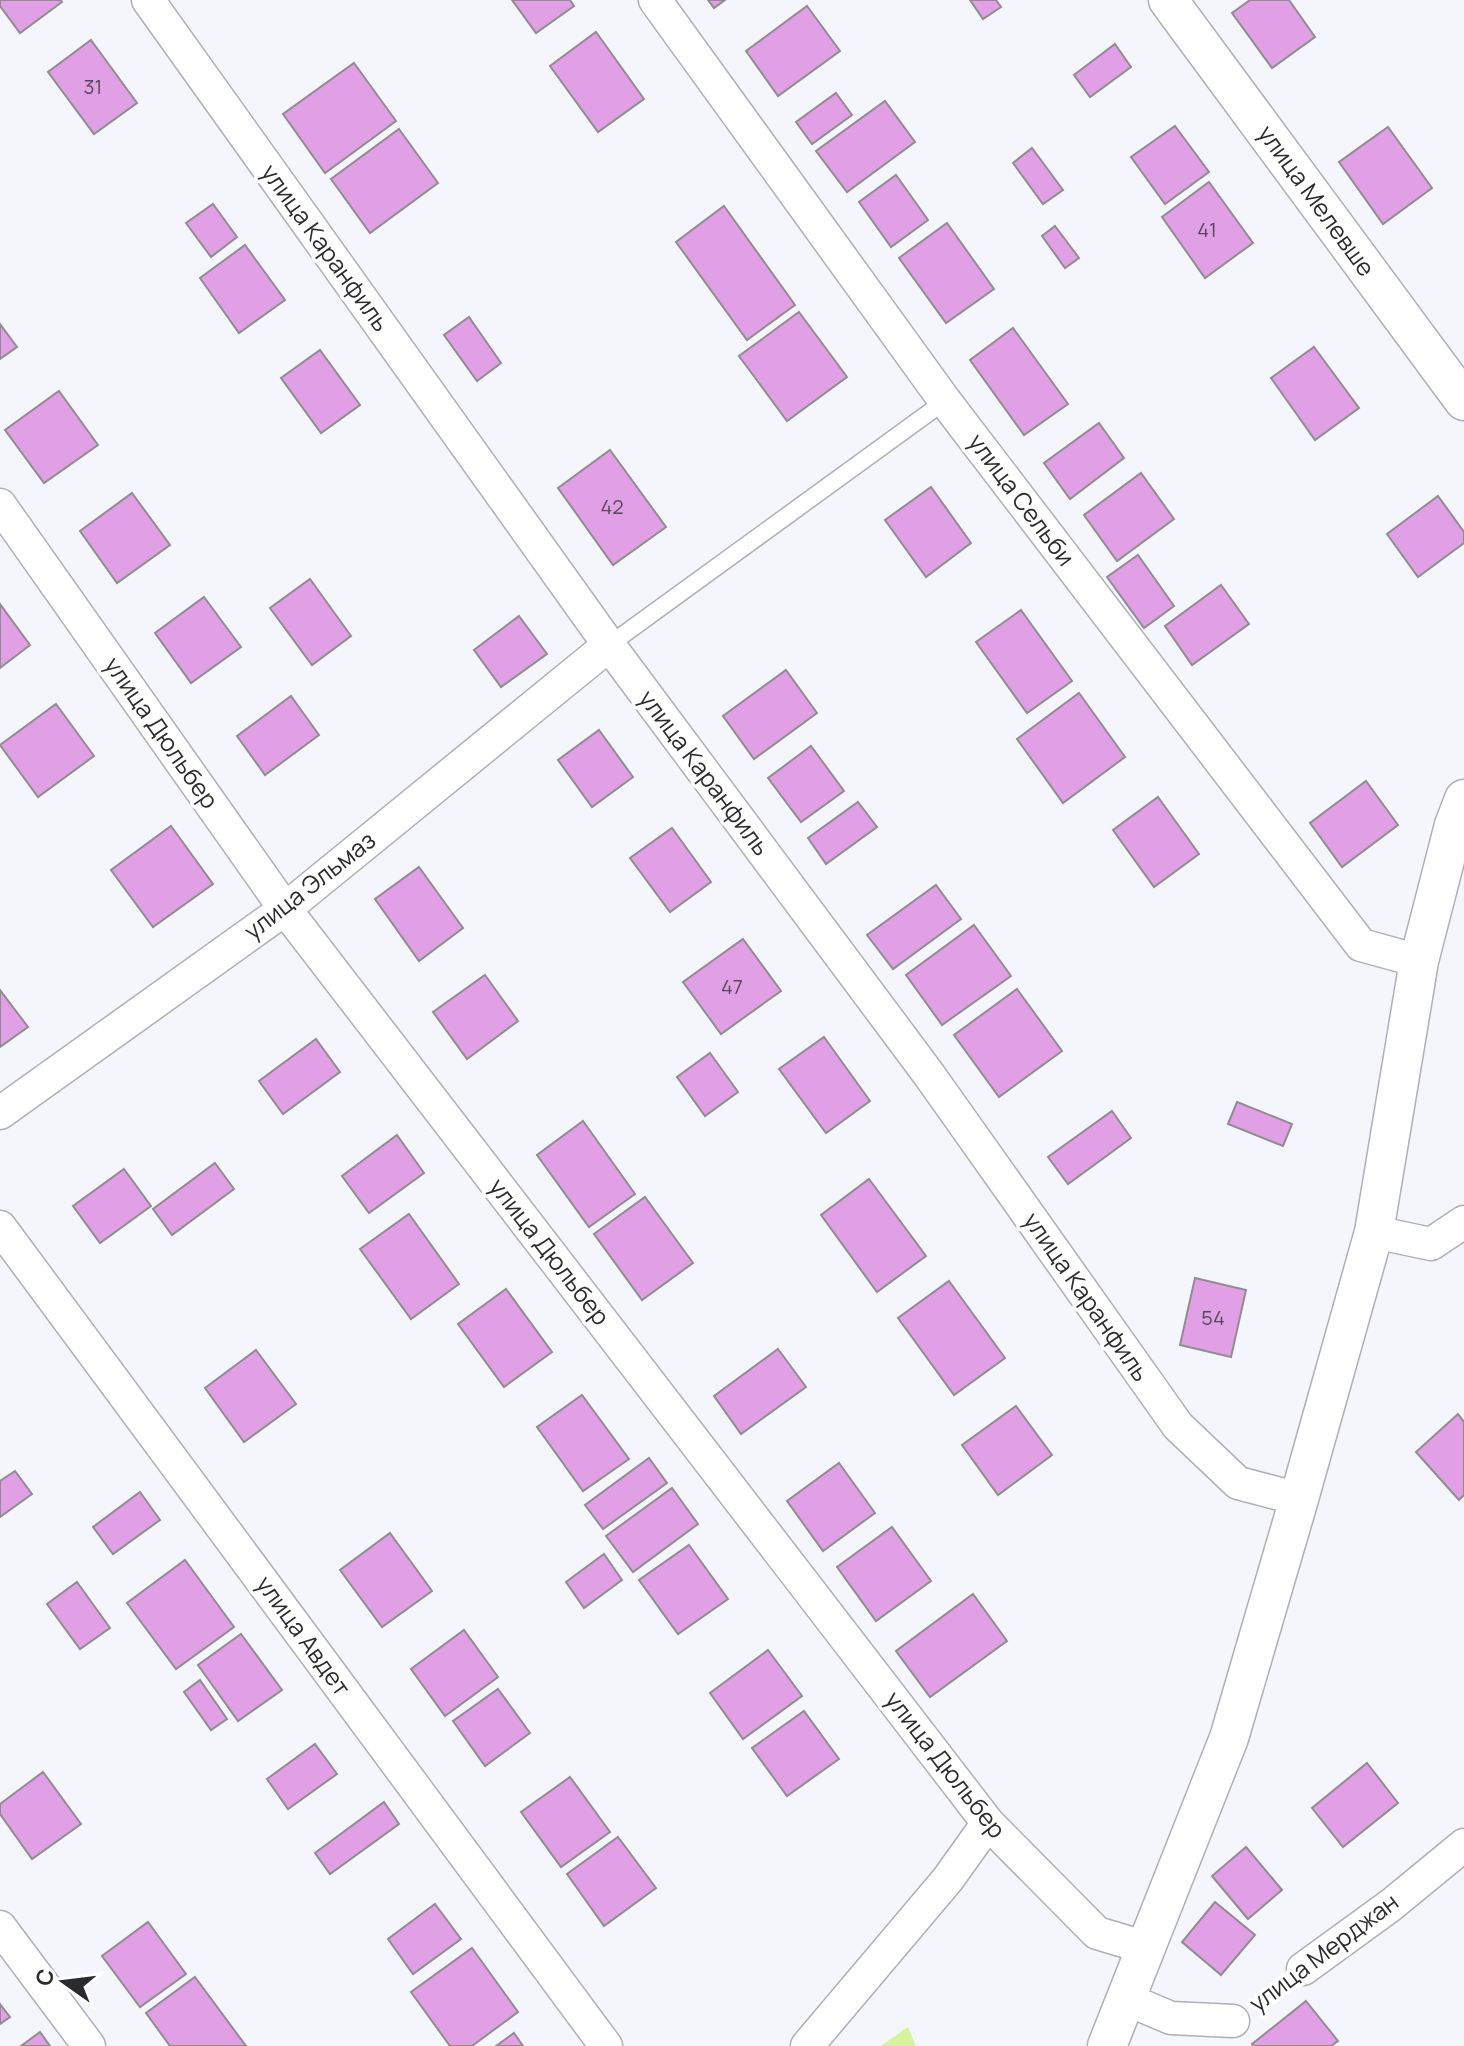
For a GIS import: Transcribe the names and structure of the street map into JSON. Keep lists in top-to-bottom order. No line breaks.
{"streets":{"street":["улица Мелевше","улица Каранфиль","улица Сельби","улица Дюльбер","улица Эльмаз","улица Авдет","улица Мерджан"]},"crossings":[["улица Каранфиль","улица Эльмаз"],["улица Дюльбер","улица Эльмаз"]],"house_numbers":["31","41","42","47","54"],"north":"left"}
